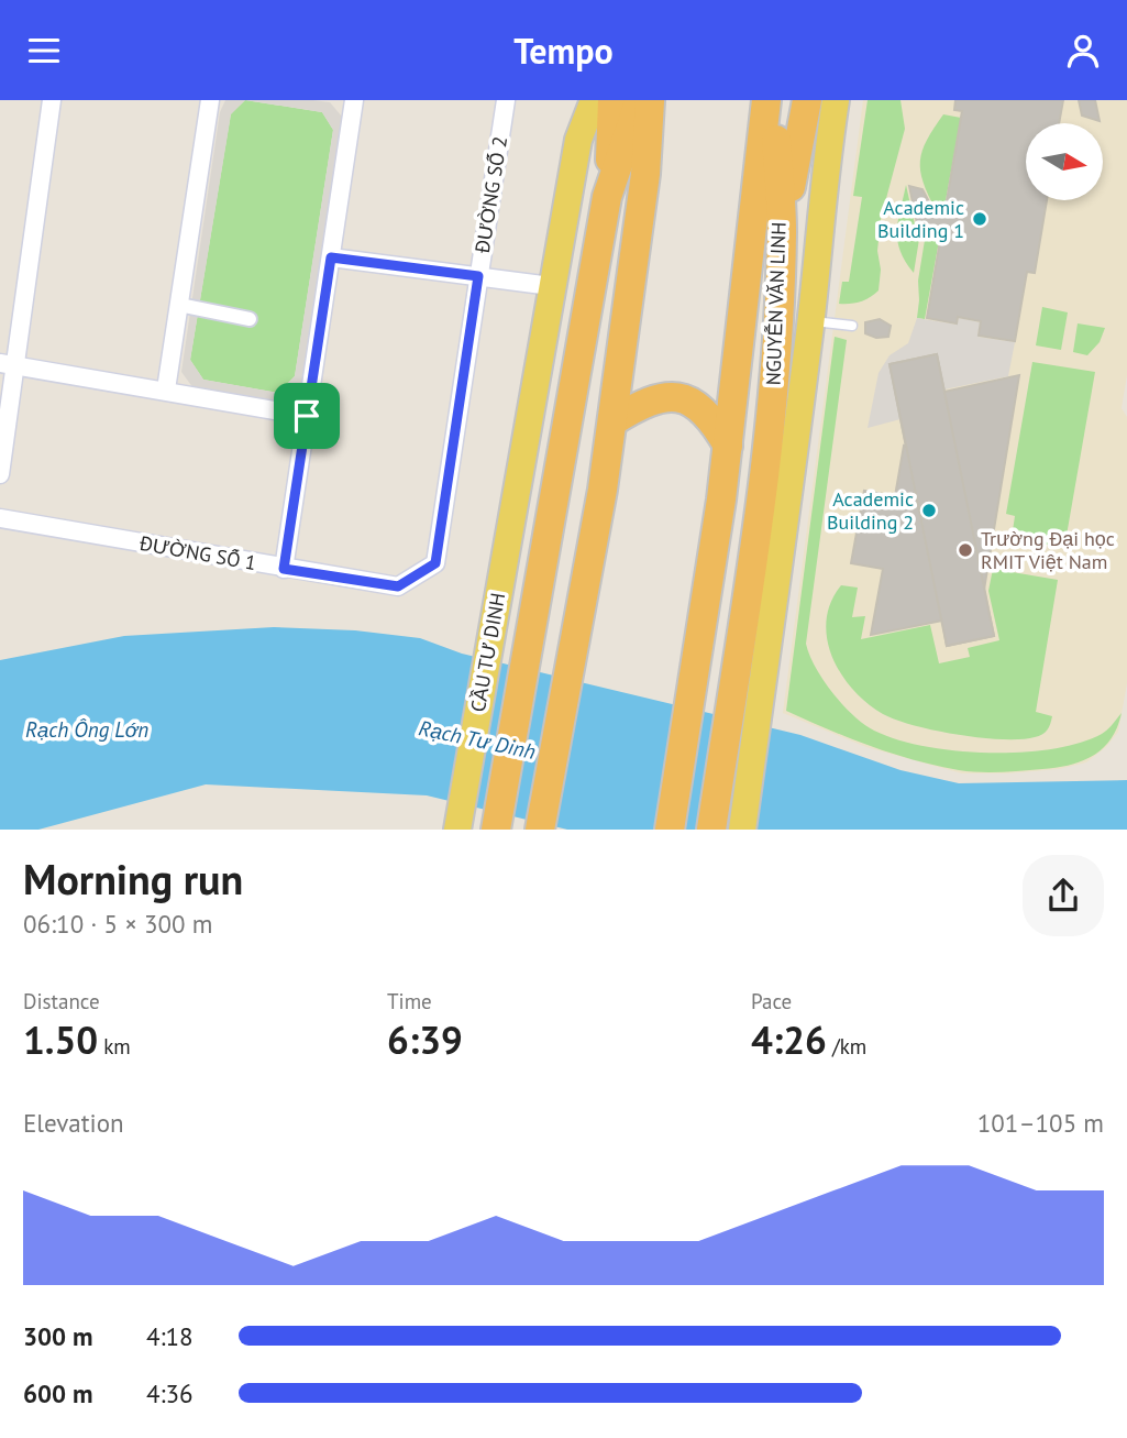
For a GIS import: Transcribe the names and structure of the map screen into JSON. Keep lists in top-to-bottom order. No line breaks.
{"streets":{"highway":["NGUYỄN VĂN LINH","CẦU TƯ DINH"],"street":["ĐƯỜNG SỐ 2","ĐƯỜNG SỐ 1"]},"crossings":[["ĐƯỜNG SỐ 2","ĐƯỜNG SỐ 1"]],"water":["Rạch Ông Lớn","Rạch Tư Dinh"],"places":["Academic Building 1","Academic Building 2","Trường Đại học RMIT Việt Nam"],"north":"right","page":{"header":"Tempo","heading":["Morning run","06:10 · 5 × 300 m"],"stats":[["Distance","1.50 km"],["Time","6:39"],["Pace","4:26 /km"]],"chart":["Elevation","101–105 m"],"list":[{"name":"300 m","note":"4:18"},{"name":"600 m","note":"4:36"}]}}
